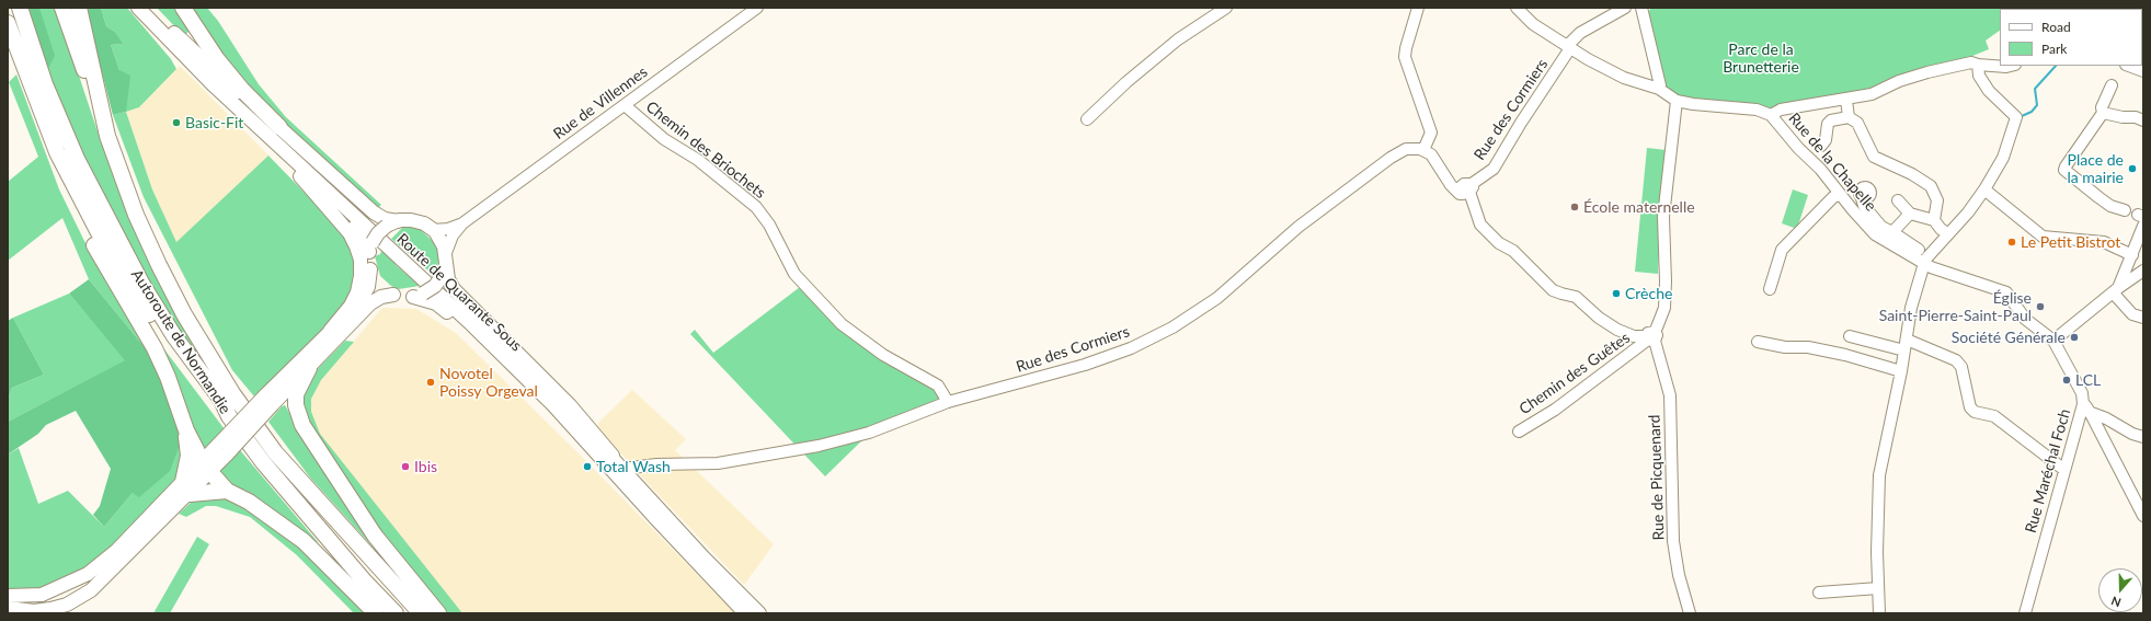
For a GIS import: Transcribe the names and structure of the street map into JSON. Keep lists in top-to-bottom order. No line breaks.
{"streets":{"highway":["Autoroute de Normandie"],"main road":["Route de Quarante Sous"],"street":["Rue de Villennes","Rue des Cormiers","Chemin des Briochets","Rue de la Chapelle","Chemin des Guêtes","Rue Maréchal Foch","Rue de Picquenard"]},"crossings":[["Rue de Villennes","Chemin des Briochets"],["Rue des Cormiers","Chemin des Briochets"],["Rue des Cormiers","Rue de la Chapelle"],["Rue des Cormiers","Route de Quarante Sous"],["Rue de la Chapelle","Rue Maréchal Foch"],["Chemin des Guêtes","Rue de Picquenard"]],"parks":["Parc de la Brunetterie"],"places":["Basic-Fit","Place de la mairie","École maternelle","Le Petit Bistrot","Crèche","Église Saint-Pierre-Saint-Paul","Société Générale","LCL","Novotel Poissy Orgeval","Ibis","Total Wash"],"legend":["Road","Park"],"north":"bottom"}
